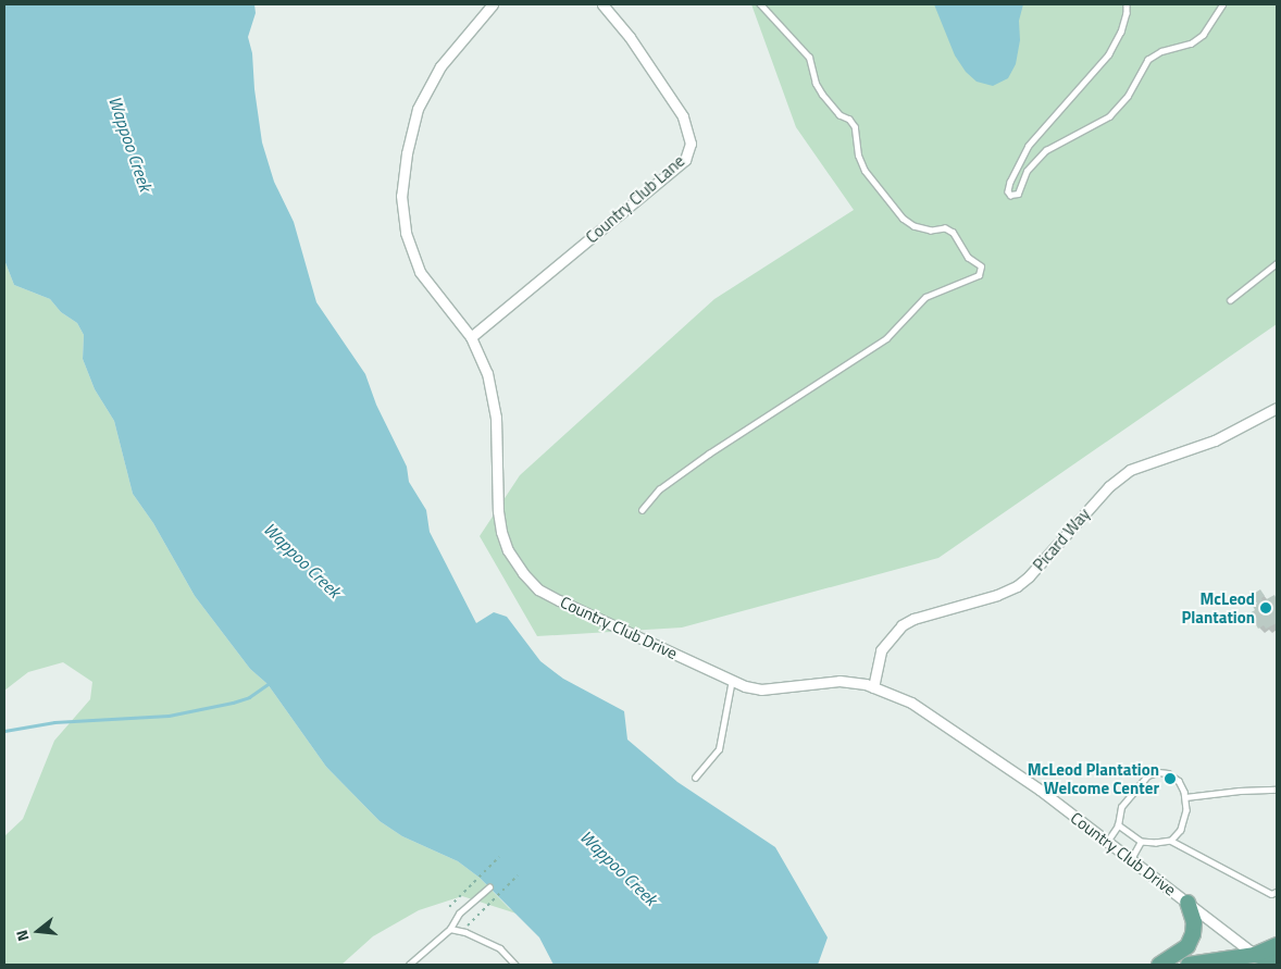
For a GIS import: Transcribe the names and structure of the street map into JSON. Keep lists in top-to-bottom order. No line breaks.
{"streets":{"street":["Country Club Lane","Picard Way","Country Club Drive"]},"crossings":[["Country Club Lane","Country Club Drive"],["Picard Way","Country Club Drive"]],"water":["Wappoo Creek"],"places":["McLeod Plantation","McLeod Plantation Welcome Center"],"north":"left"}
